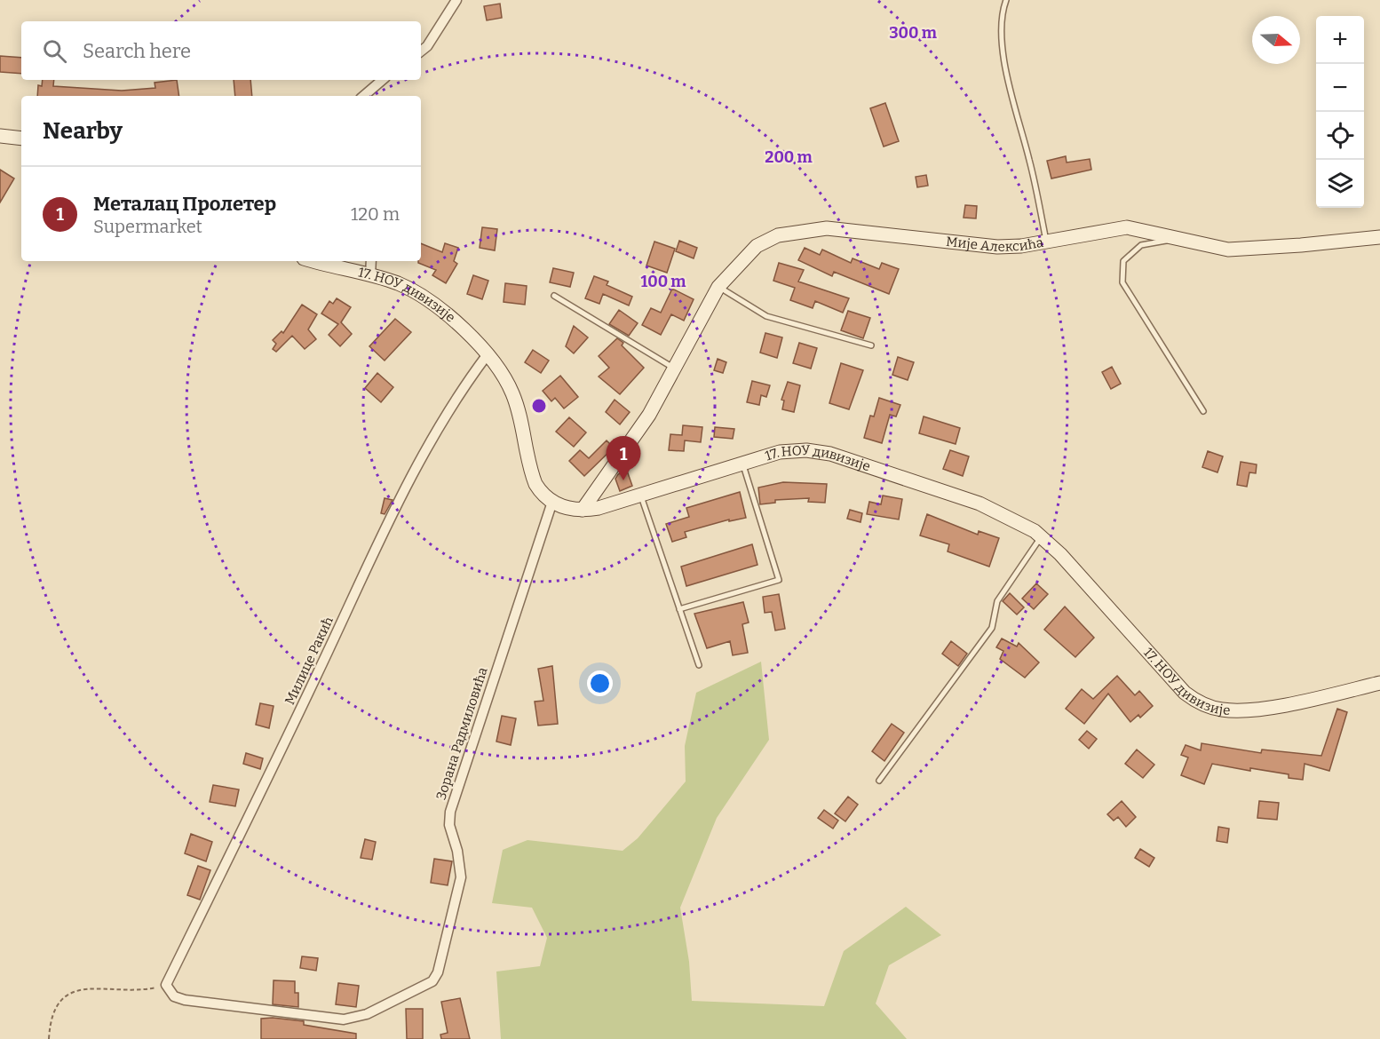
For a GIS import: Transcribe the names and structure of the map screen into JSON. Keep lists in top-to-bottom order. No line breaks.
{"streets":{"street":["Мије Алексића","17. НОУ дивизије","Милице Ракић","Зорана Радмиловића"]},"crossings":[["Мије Алексића","17. НОУ дивизије"],["17. НОУ дивизије","Милице Ракић"],["17. НОУ дивизије","Зорана Радмиловића"],["Милице Ракић","Зорана Радмиловића"]],"north":"right","page":{"map_buttons":["+","−"],"search":"Search here","heading":"Nearby","list":[{"mark":"1","name":"Металац Пролетер","note":"Supermarket","value":"120 m"}],"pins":"1"},"rings":["300 m","200 m","100 m"]}
